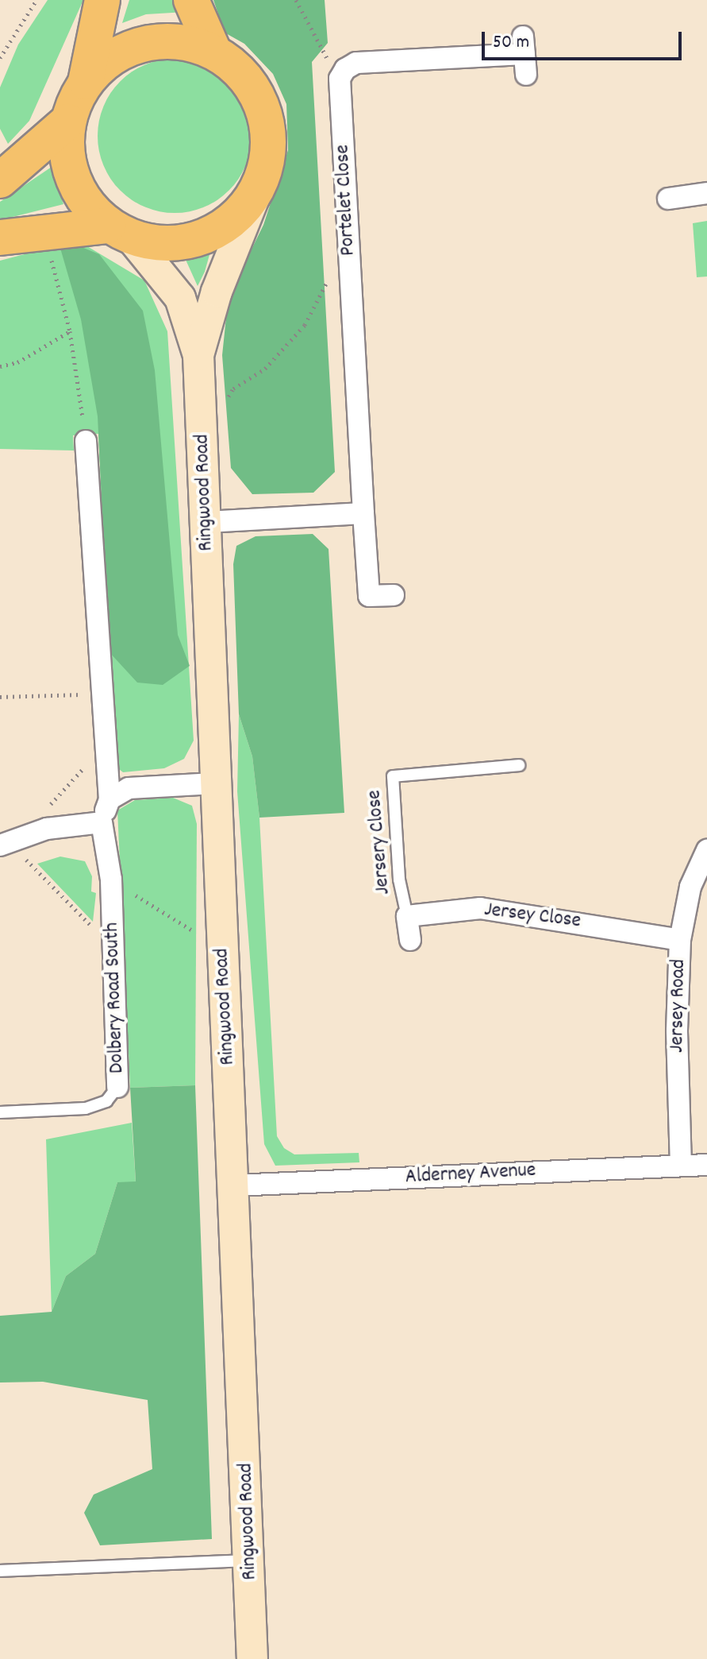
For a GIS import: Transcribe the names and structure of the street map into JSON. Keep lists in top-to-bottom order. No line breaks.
{"streets":{"main road":["Ringwood Road"],"street":["Portelet Close","Jersey Close","Dolbery Road South","Jersey Road","Alderney Avenue"],"lane":["Jersery Close"]},"crossings":[["Ringwood Road","Alderney Avenue"],["Jersery Close","Jersey Close"],["Jersey Close","Jersey Road"],["Jersey Road","Alderney Avenue"]],"scale_bar":"50 m"}
